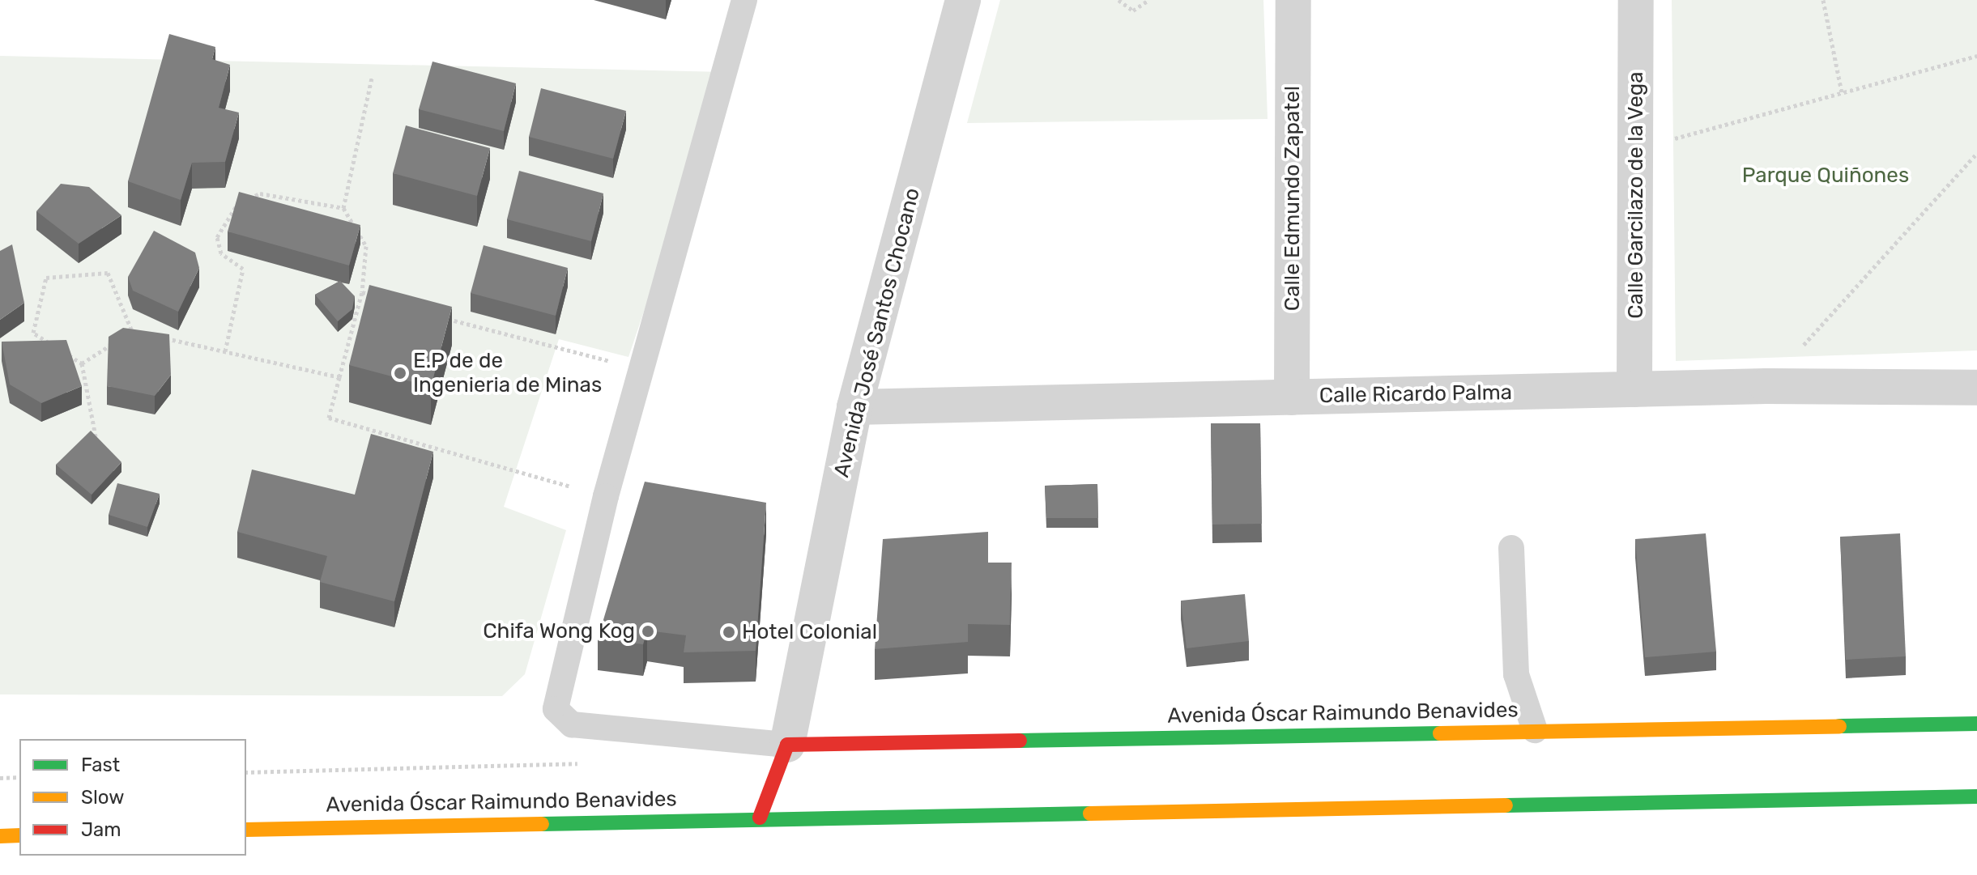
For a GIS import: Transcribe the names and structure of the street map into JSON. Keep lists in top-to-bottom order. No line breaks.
{"streets":{"main road":["Avenida Óscar Raimundo Benavides"],"street":["Calle Garcilazo de la Vega","Calle Edmundo Zapatel","Avenida José Santos Chocano","Calle Ricardo Palma"]},"crossings":[["Calle Garcilazo de la Vega","Calle Ricardo Palma"],["Calle Edmundo Zapatel","Calle Ricardo Palma"],["Avenida José Santos Chocano","Calle Ricardo Palma"],["Avenida José Santos Chocano","Avenida Óscar Raimundo Benavides"]],"parks":["Parque Quiñones"],"places":["E.P de de Ingenieria de Minas","Chifa Wong Kog","Hotel Colonial"],"legend":["Fast","Slow","Jam"]}
